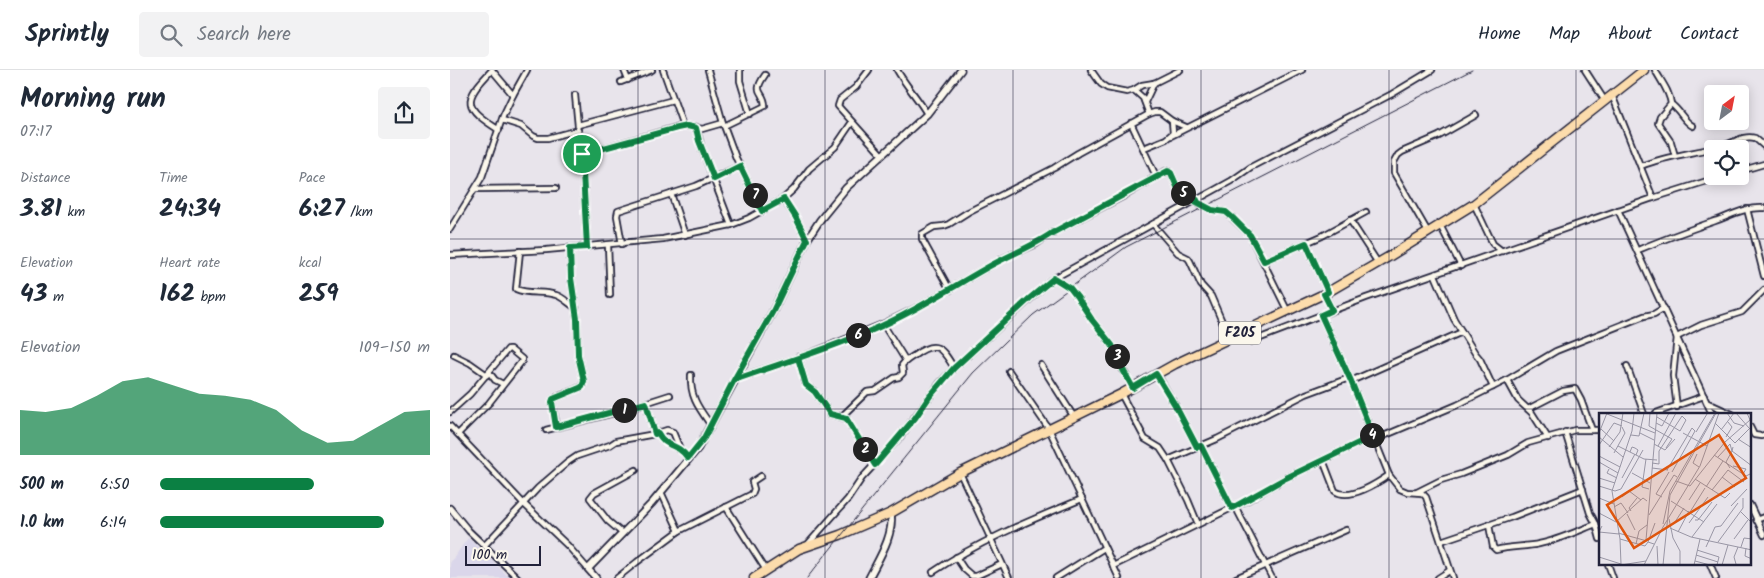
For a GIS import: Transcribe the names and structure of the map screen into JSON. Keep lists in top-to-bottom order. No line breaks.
{"streets":{"main road":["F205"]},"scale_bar":"100 m","north":"top right","page":{"header":"Sprintly","search":"Search here","nav":["Home","Map","About","Contact"],"heading":["Morning run","07:17"],"stats":[["Distance","3.81 km"],["Time","24:34"],["Pace","6:27 /km"],["Elevation","43 m"],["Heart rate","162 bpm"],["kcal","259"]],"pins":["5","7","6","3","1","4","2"],"chart":["Elevation","109–150 m"],"list":[{"name":"500 m","note":"6:50"},{"name":"1.0 km","note":"6:14"}],"scale":"100 m"}}
